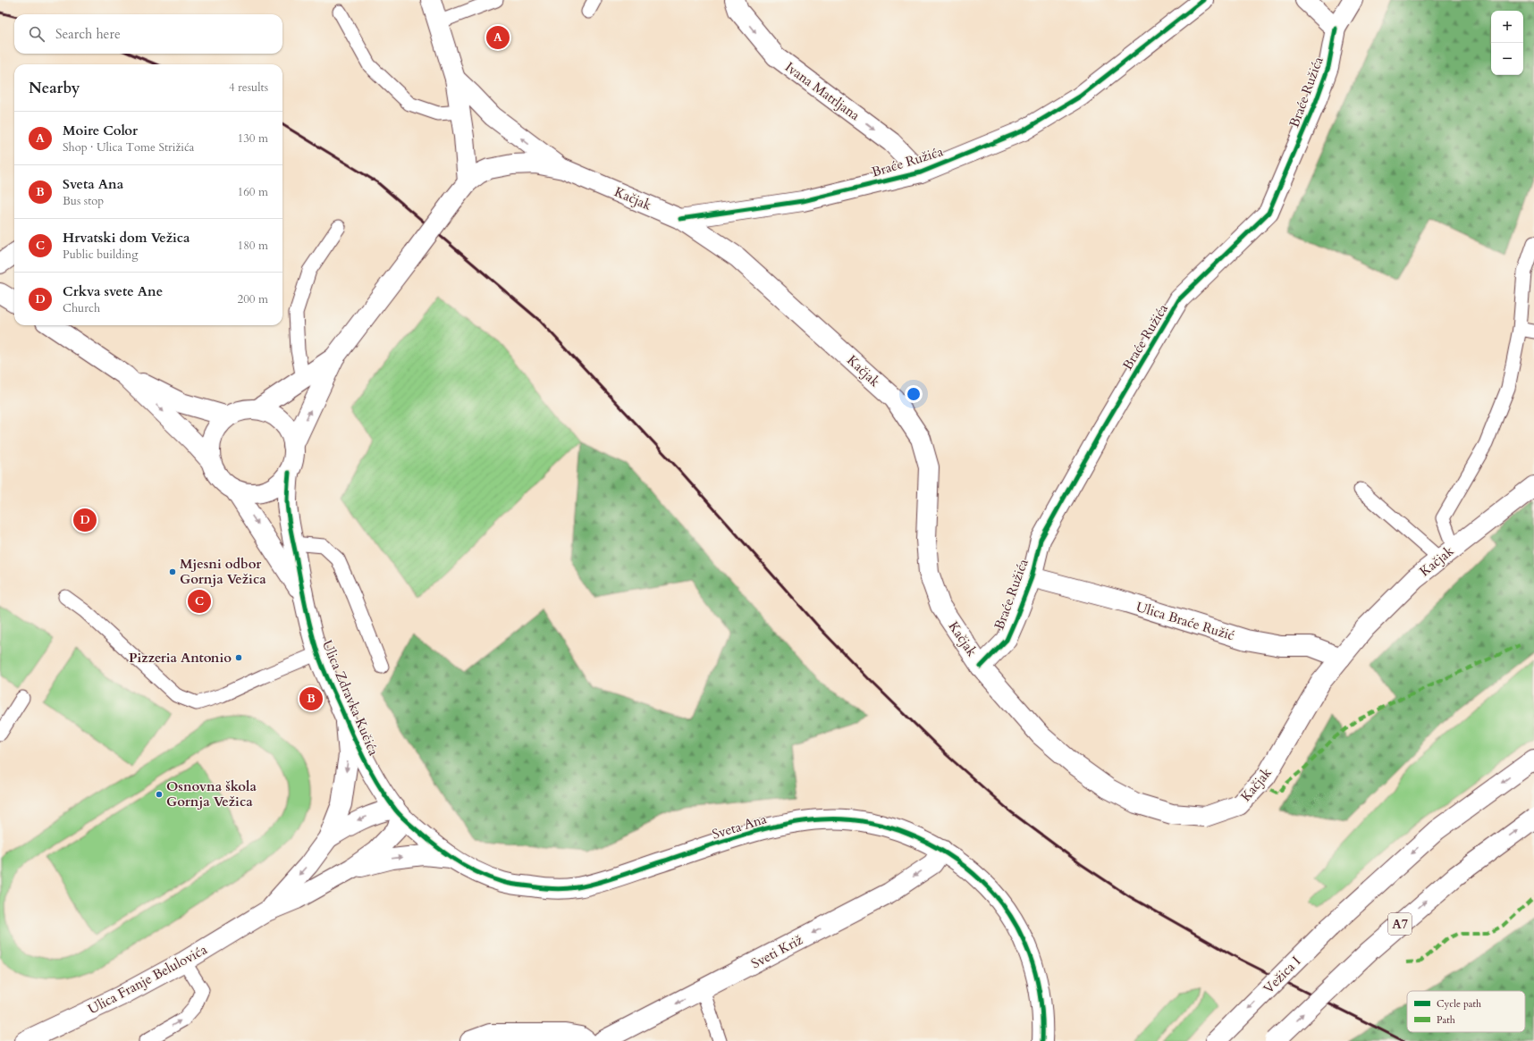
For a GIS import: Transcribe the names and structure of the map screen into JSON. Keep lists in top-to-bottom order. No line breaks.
{"streets":{"main road":["Ivana Matrljana","Braće Ružića","Kačjak","Ulica Braće Ružić","Ulica Zdravka Kučića","Sveta Ana","A7","Sveti Križ","Vežica I","Ulica Franje Belulovića"]},"crossings":[["Ivana Matrljana","Braće Ružića"],["Braće Ružića","Kačjak"],["Braće Ružića","Ulica Braće Ružić"],["Kačjak","Ulica Braće Ružić"],["Kačjak","Ulica Zdravka Kučića"],["Ulica Zdravka Kučića","Sveta Ana"],["Ulica Zdravka Kučića","Ulica Franje Belulovića"],["Sveta Ana","Sveti Križ"],["Sveta Ana","Ulica Franje Belulovića"]],"one_way":["Ivana Matrljana","Sveti Križ"],"places":["Mjesni odbor Gornja Vežica","Pizzeria Antonio","Osnovna škola Gornja Vežica"],"legend":["Cycle path","Path"],"page":{"map_buttons":["+","−"],"search":"Search here","pins":["A","D","C","B"],"heading":["Nearby","4 results"],"list":[{"mark":"A","name":"Moire Color","note":"Shop · Ulica Tome Strižića","value":"130 m"},{"mark":"B","name":"Sveta Ana","note":"Bus stop","value":"160 m"},{"mark":"C","name":"Hrvatski dom Vežica","note":"Public building","value":"180 m"},{"mark":"D","name":"Crkva svete Ane","note":"Church","value":"200 m"}]}}
